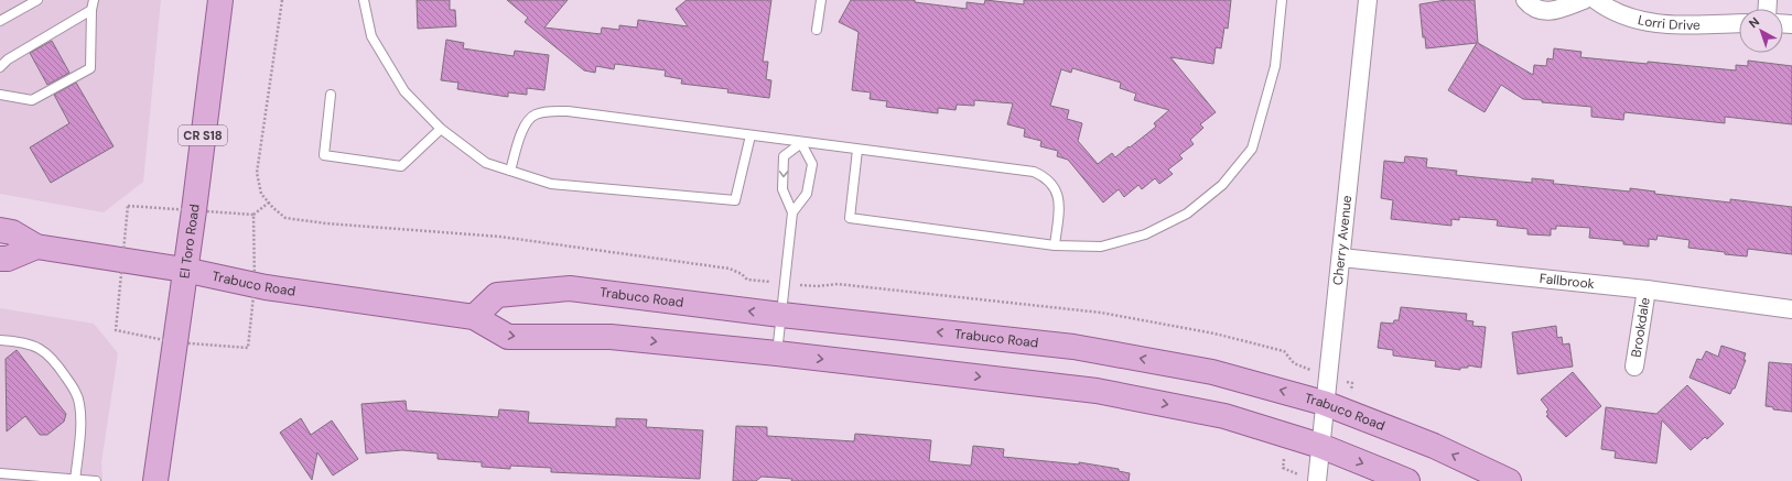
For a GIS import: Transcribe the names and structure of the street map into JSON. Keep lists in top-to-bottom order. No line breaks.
{"streets":{"main road":["CR S18","El Toro Road","Trabuco Road"],"street":["Lorri Drive","Cherry Avenue","Fallbrook","Brookdale"]},"crossings":[["El Toro Road","Trabuco Road"],["Cherry Avenue","Fallbrook"],["Cherry Avenue","Trabuco Road"],["Fallbrook","Brookdale"]],"north":"top left"}
